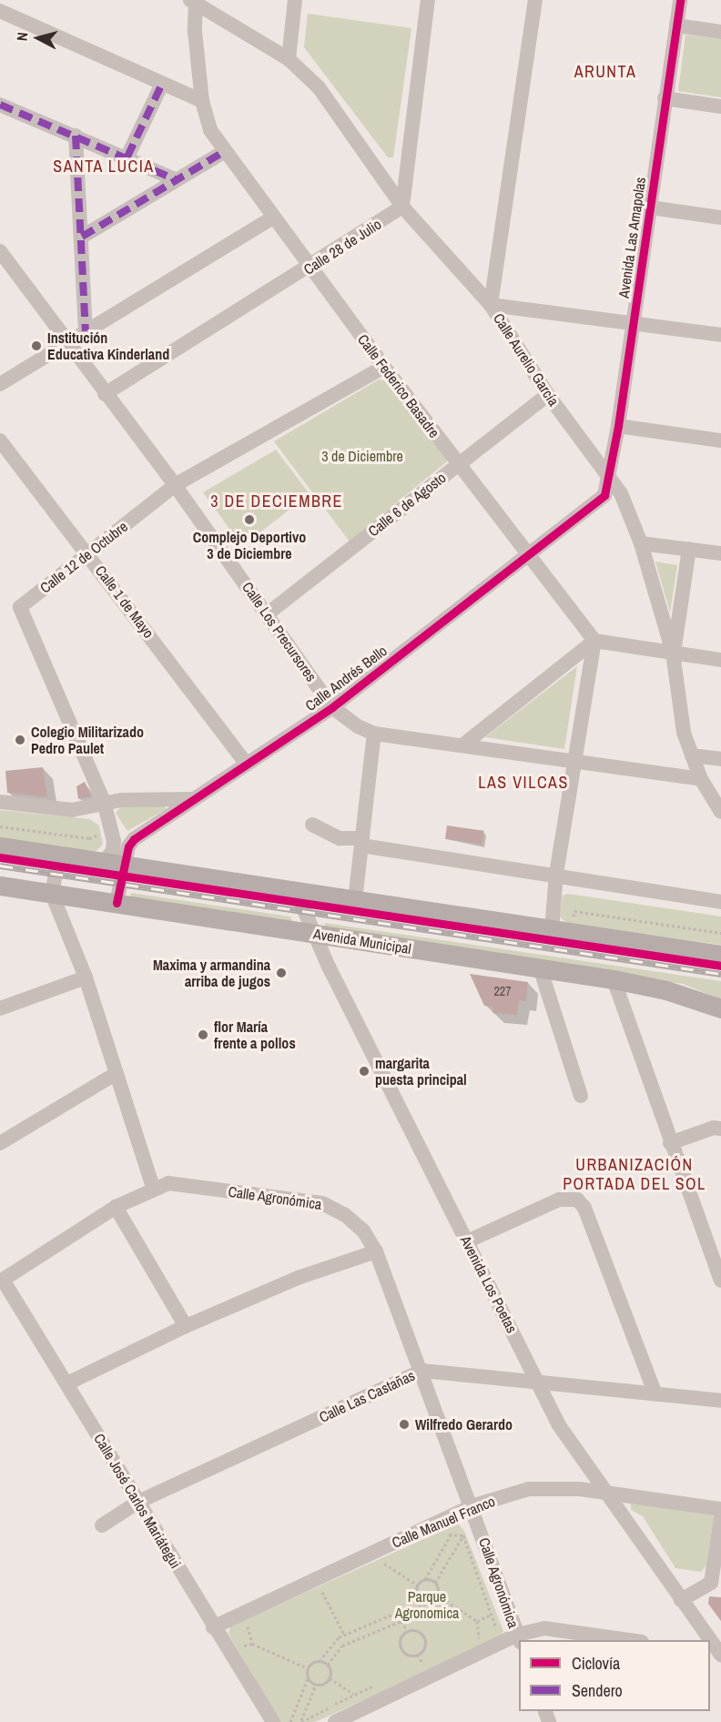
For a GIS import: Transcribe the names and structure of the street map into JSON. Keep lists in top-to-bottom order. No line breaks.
{"streets":{"main road":["Avenida Municipal"],"street":["Avenida Las Amapolas","Calle 28 de Julio","Calle Aurelio García","Calle Federico Basadre","Calle 6 de Agosto","Calle 12 de Octubre","Calle 1 de Mayo","Calle Los Precursores","Calle Andrés Bello","Calle Agronómica","Avenida Los Poetas","Calle Las Castañas","Calle José Carlos Mariátegui","Calle Manuel Franco"]},"crossings":[["Avenida Las Amapolas","Calle Aurelio García"],["Avenida Las Amapolas","Calle Andrés Bello"],["Calle 28 de Julio","Calle Aurelio García"],["Calle 28 de Julio","Calle Federico Basadre"],["Calle 28 de Julio","Calle Los Precursores"],["Calle Aurelio García","Calle Federico Basadre"],["Calle Aurelio García","Calle 6 de Agosto"],["Calle Aurelio García","Calle Los Precursores"],["Calle Aurelio García","Calle Andrés Bello"],["Calle Federico Basadre","Calle 6 de Agosto"],["Calle Federico Basadre","Calle 12 de Octubre"],["Calle Federico Basadre","Calle Andrés Bello"],["Calle 6 de Agosto","Calle Los Precursores"],["Calle 12 de Octubre","Calle 1 de Mayo"],["Calle 12 de Octubre","Calle Los Precursores"],["Calle 1 de Mayo","Calle Andrés Bello"],["Calle Los Precursores","Calle Andrés Bello"],["Calle Andrés Bello","Avenida Municipal"],["Avenida Municipal","Avenida Los Poetas"],["Calle Agronómica","Calle Las Castañas"],["Calle Agronómica","Calle Manuel Franco"],["Avenida Los Poetas","Calle Las Castañas"],["Avenida Los Poetas","Calle Manuel Franco"],["Calle Las Castañas","Calle José Carlos Mariátegui"],["Calle José Carlos Mariátegui","Calle Manuel Franco"]],"districts":["ARUNTA","SANTA LUCIA","3 DE DECIEMBRE","LAS VILCAS","URBANIZACIÓN PORTADA DEL SOL"],"parks":["3 de Diciembre","Parque Agronomica"],"places":["Institución Educativa Kinderland","Complejo Deportivo 3 de Diciembre","Colegio Militarizado Pedro Paulet","Maxima y armandina arriba de jugos","flor María frente a pollos","margarita puesta principal","Wilfredo Gerardo"],"house_numbers":["227"],"legend":["Ciclovía","Sendero"],"north":"left"}
